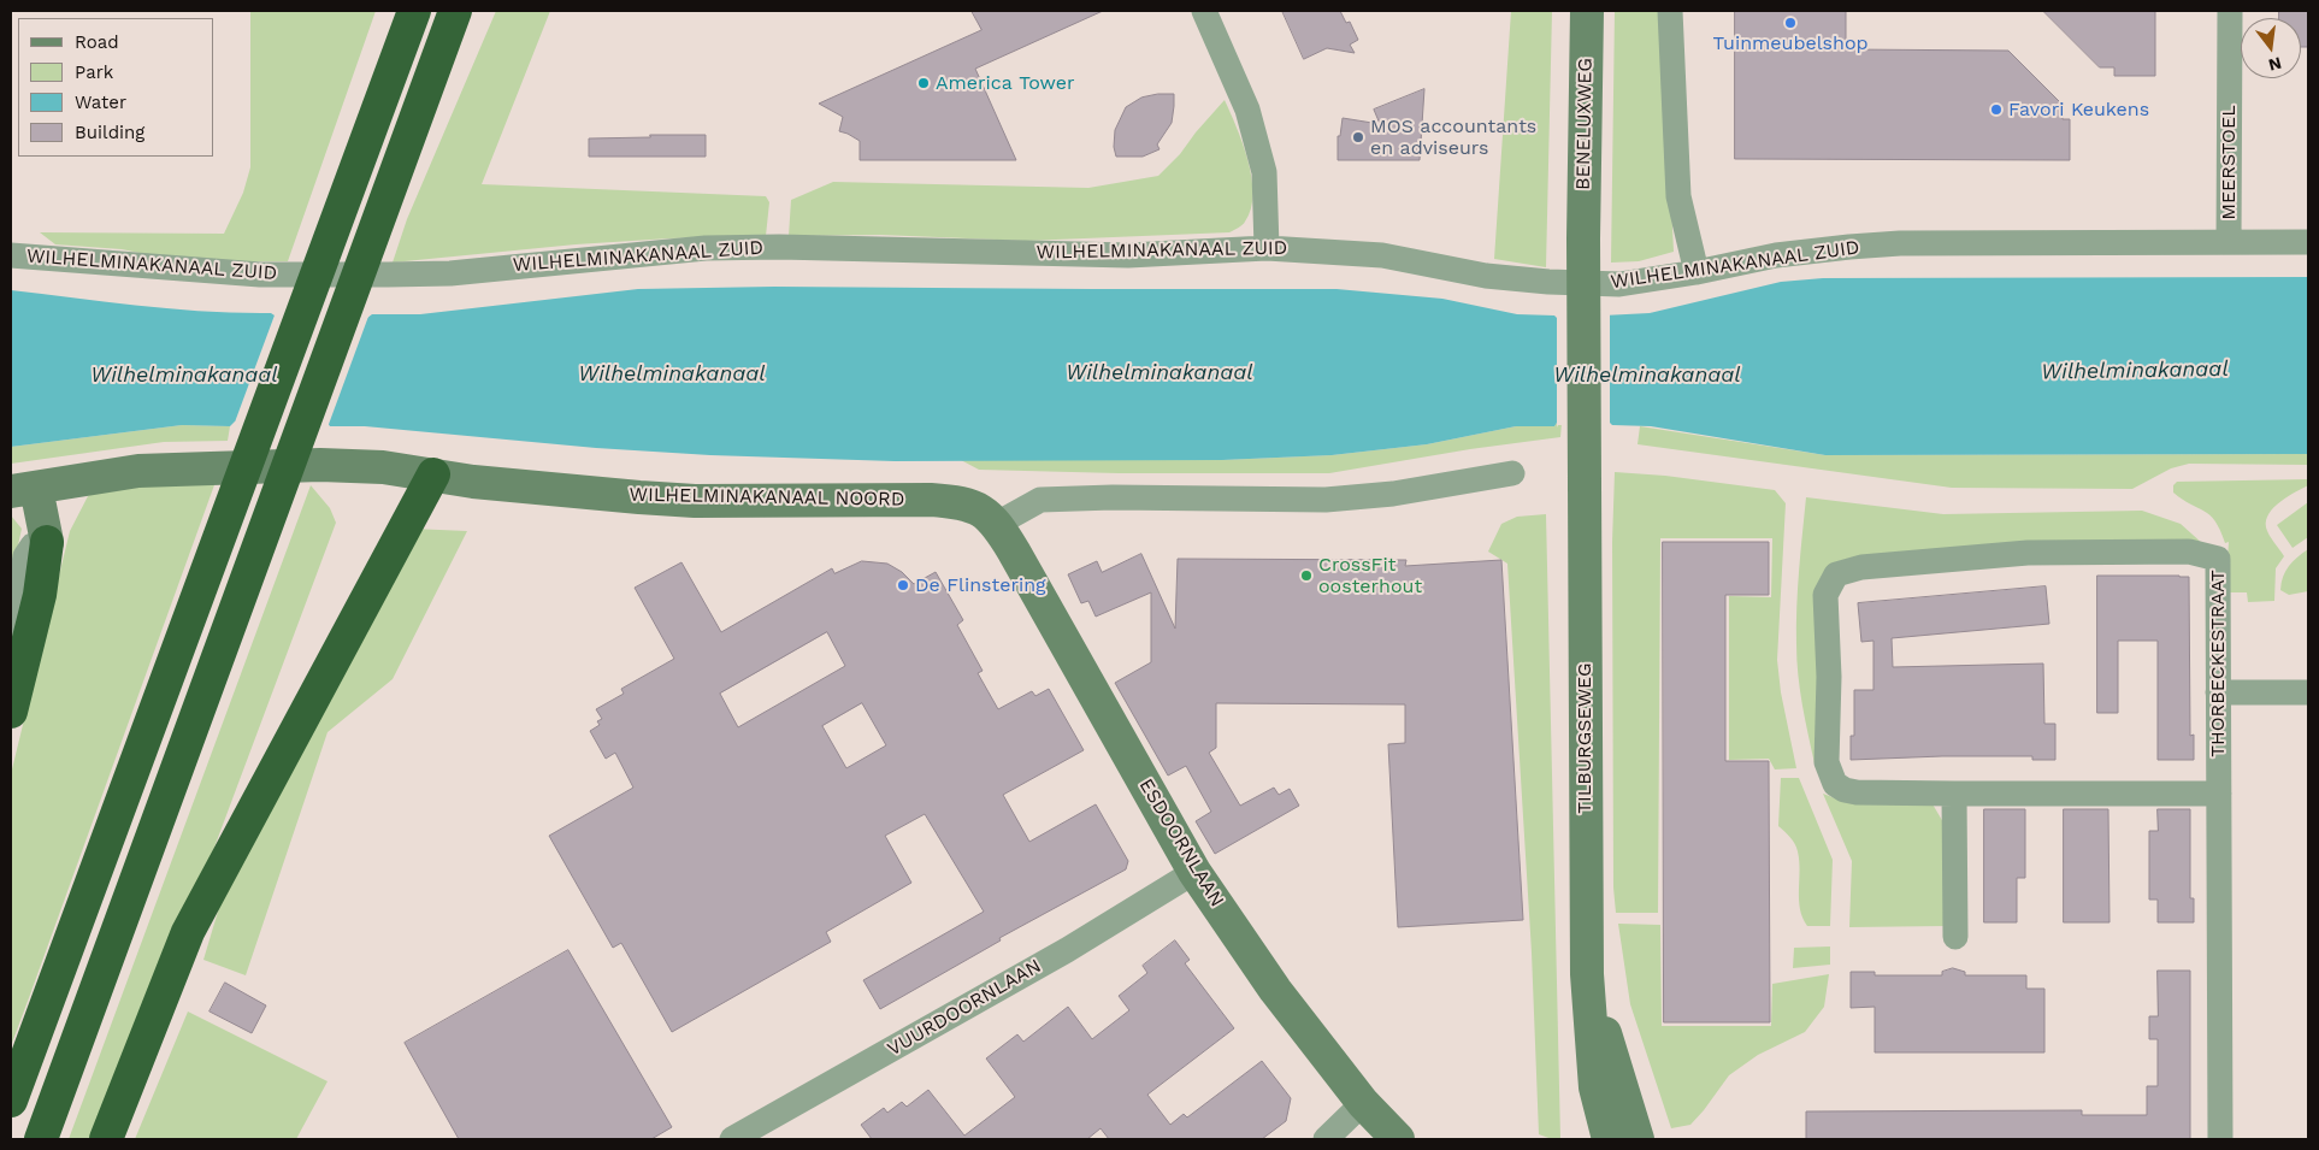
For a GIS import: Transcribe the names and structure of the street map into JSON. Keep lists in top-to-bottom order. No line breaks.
{"streets":{"street":["BENELUXWEG","MEERSTOEL","WILHELMINAKANAAL ZUID","WILHELMINAKANAAL NOORD","THORBECKESTRAAT","TILBURGSEWEG","ESDOORNLAAN","VUURDOORNLAAN"]},"crossings":[["BENELUXWEG","TILBURGSEWEG"],["MEERSTOEL","WILHELMINAKANAAL ZUID"],["WILHELMINAKANAAL NOORD","ESDOORNLAAN"],["ESDOORNLAAN","VUURDOORNLAAN"]],"water":["Wilhelminakanaal"],"places":["Tuinmeubelshop","America Tower","Favori Keukens","MOS accountants en adviseurs","CrossFit oosterhout","De Flinstering"],"legend":["Road","Park","Water","Building"],"north":"bottom"}
